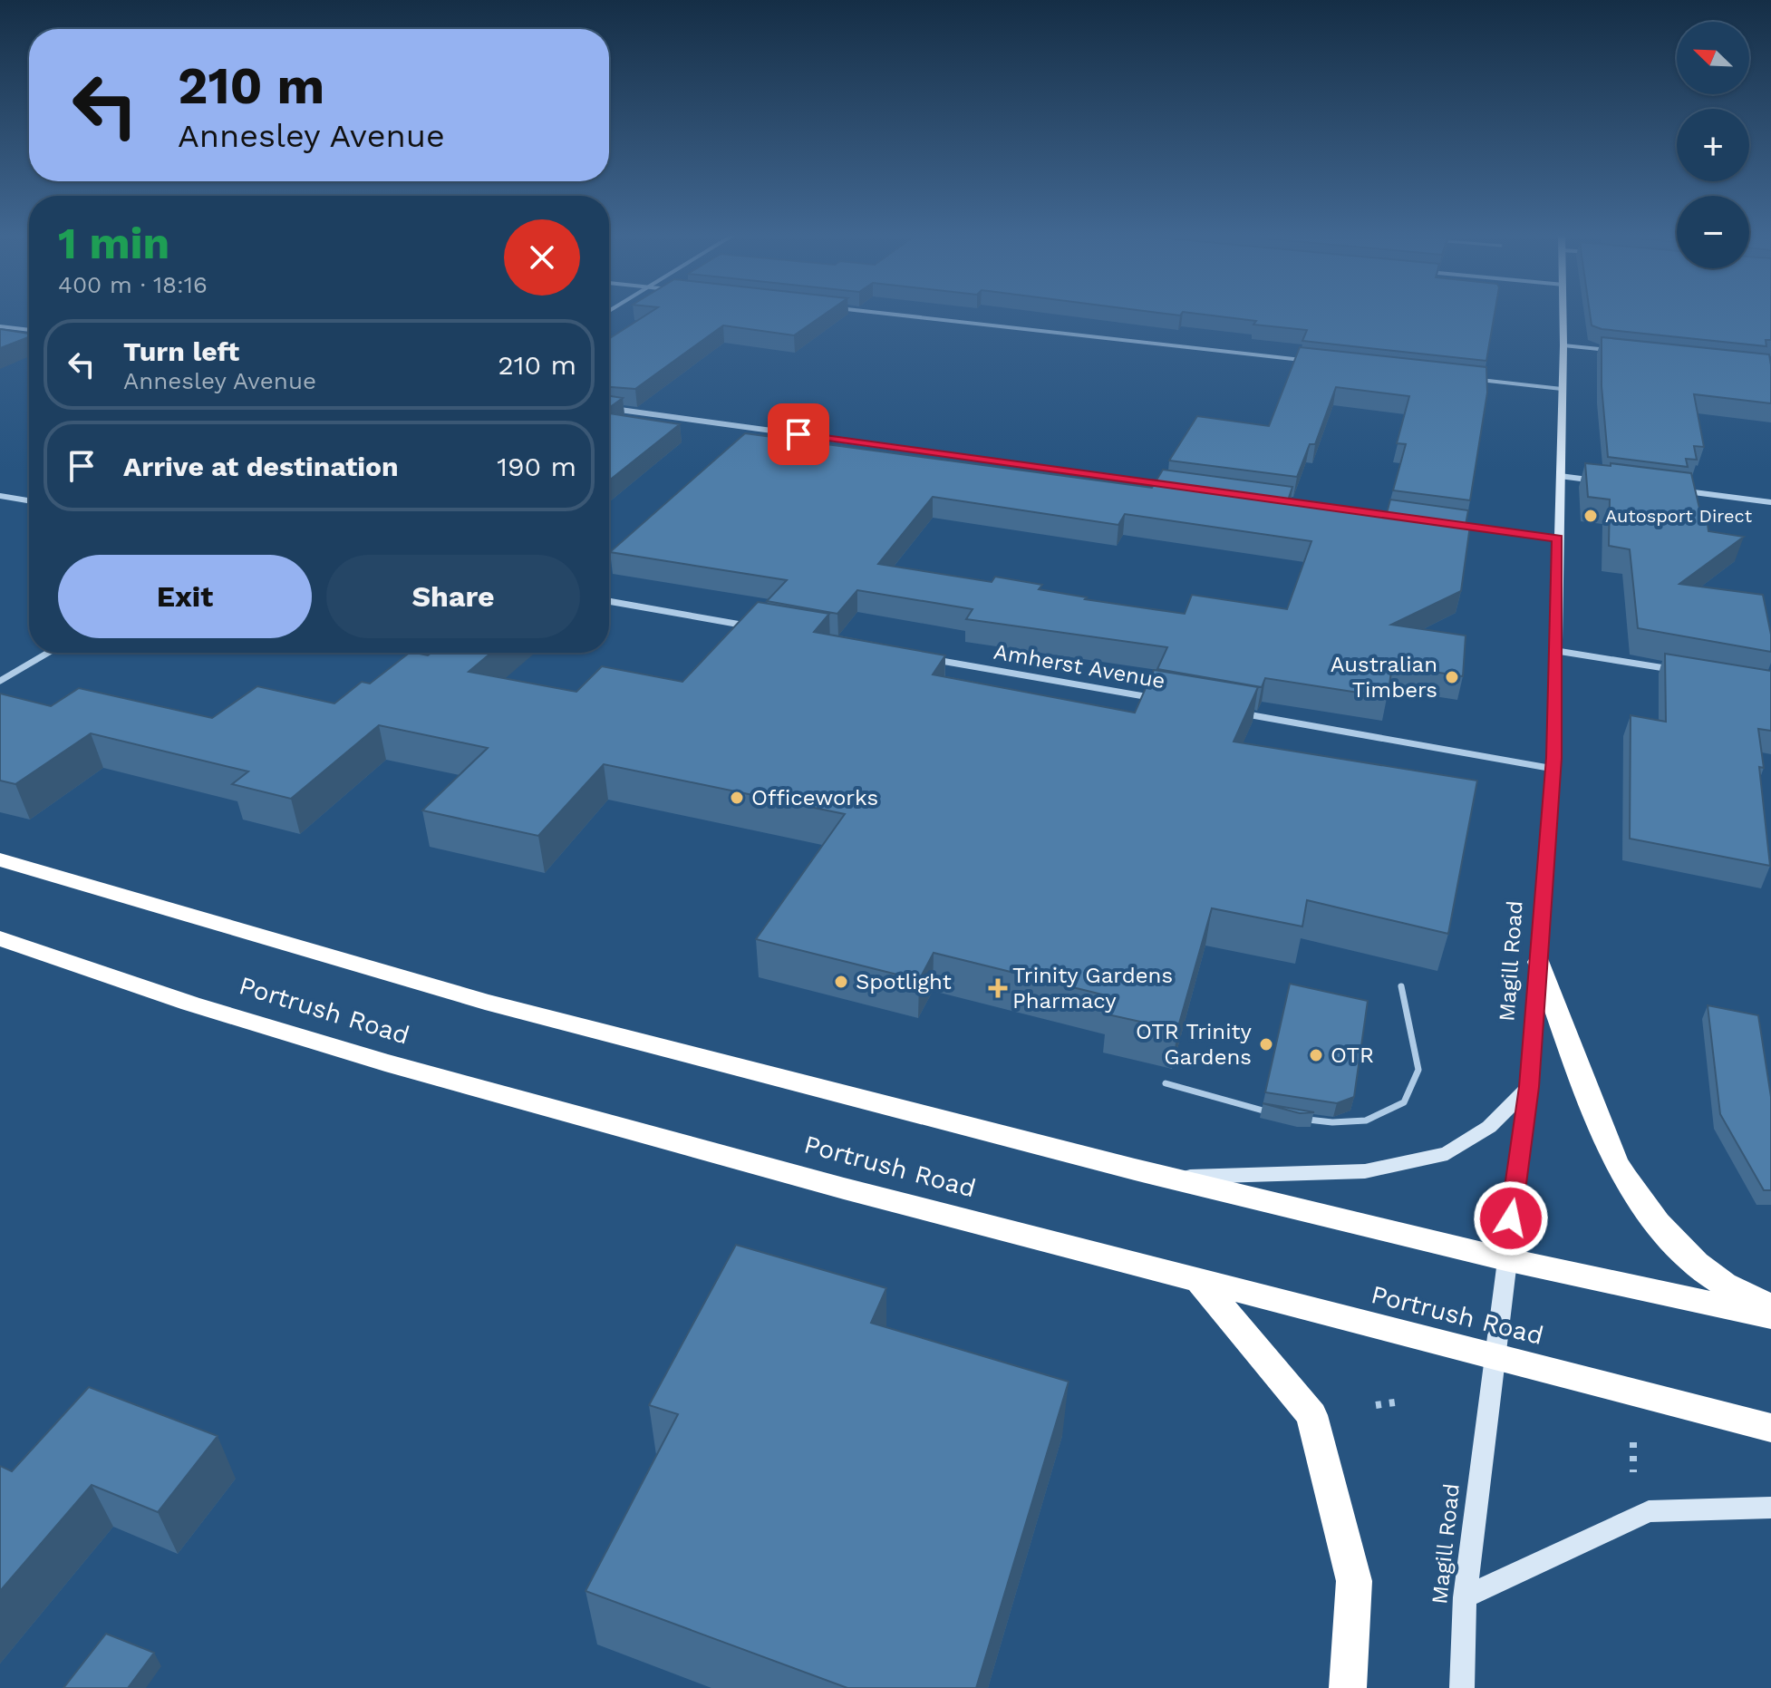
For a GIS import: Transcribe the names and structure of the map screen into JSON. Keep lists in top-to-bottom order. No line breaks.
{"streets":{"highway":["Portrush Road"],"main road":["Magill Road"],"street":["Amherst Avenue"]},"crossings":[["Magill Road","Portrush Road"]],"places":{"other":["Autosport Direct","Australian Timbers","Officeworks","Spotlight","OTR Trinity Gardens","OTR"],"health":["Trinity Gardens Pharmacy"]},"north":"top left","page":{"map_buttons":["+","−"],"turn":["210 m","Annesley Avenue"],"heading":["1 min","400 m · 18:16"],"list":[{"name":"Turn left","note":"Annesley Avenue","value":"210 m"},{"name":"Arrive at destination","value":"190 m"}],"buttons":["Exit","Share"]}}
